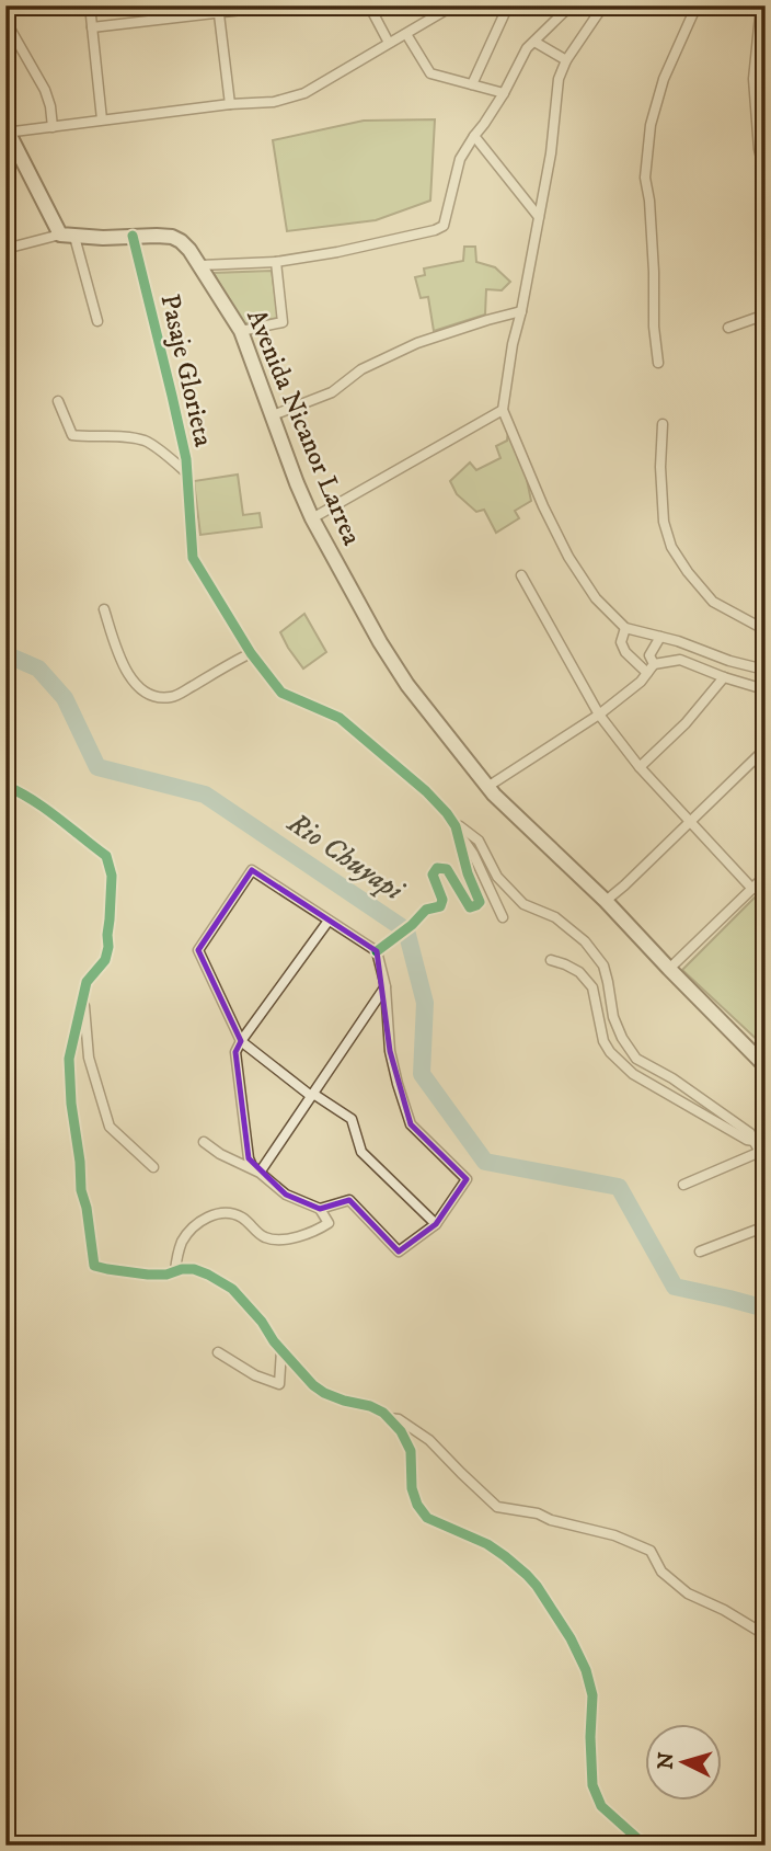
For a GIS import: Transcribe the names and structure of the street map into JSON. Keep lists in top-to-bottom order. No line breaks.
{"streets":{"main road":["Avenida Nicanor Larrea"],"street":["Pasaje Glorieta"]},"crossings":[["Pasaje Glorieta","Avenida Nicanor Larrea"]],"water":["Rio Chuyapi"],"north":"left"}
